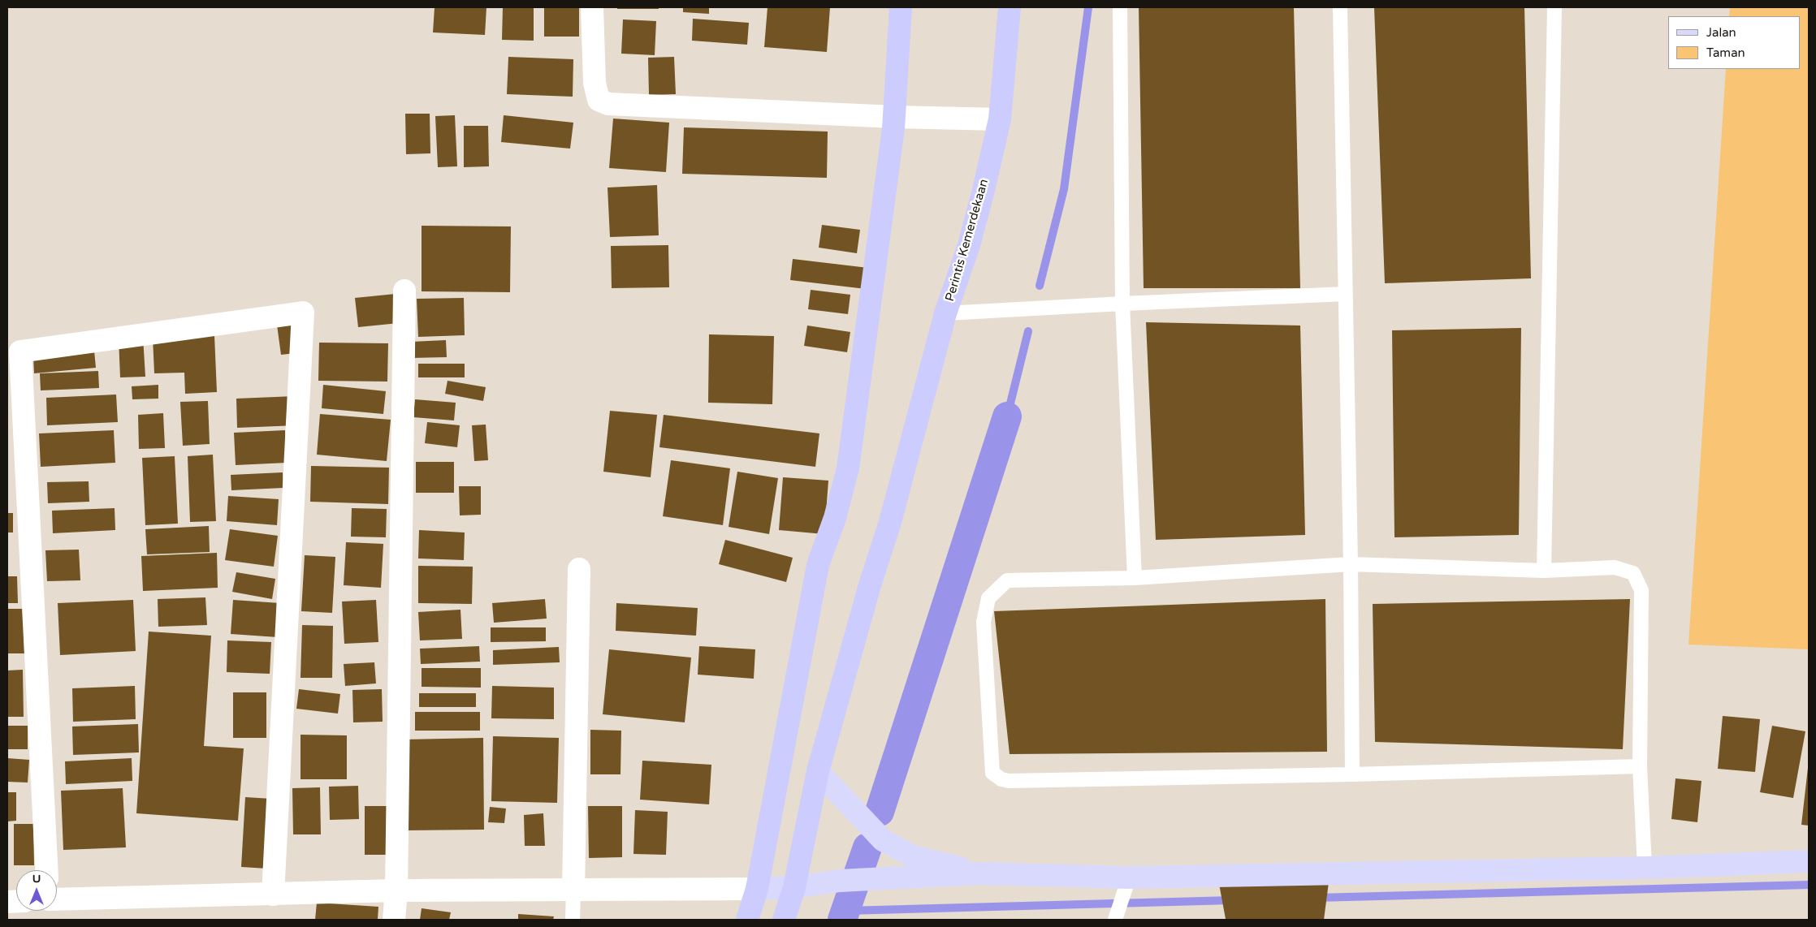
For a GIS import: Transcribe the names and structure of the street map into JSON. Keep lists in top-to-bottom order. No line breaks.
{"streets":{"highway":["Perintis Kemerdekaan"]},"legend":["Jalan","Taman"],"north":"top"}
